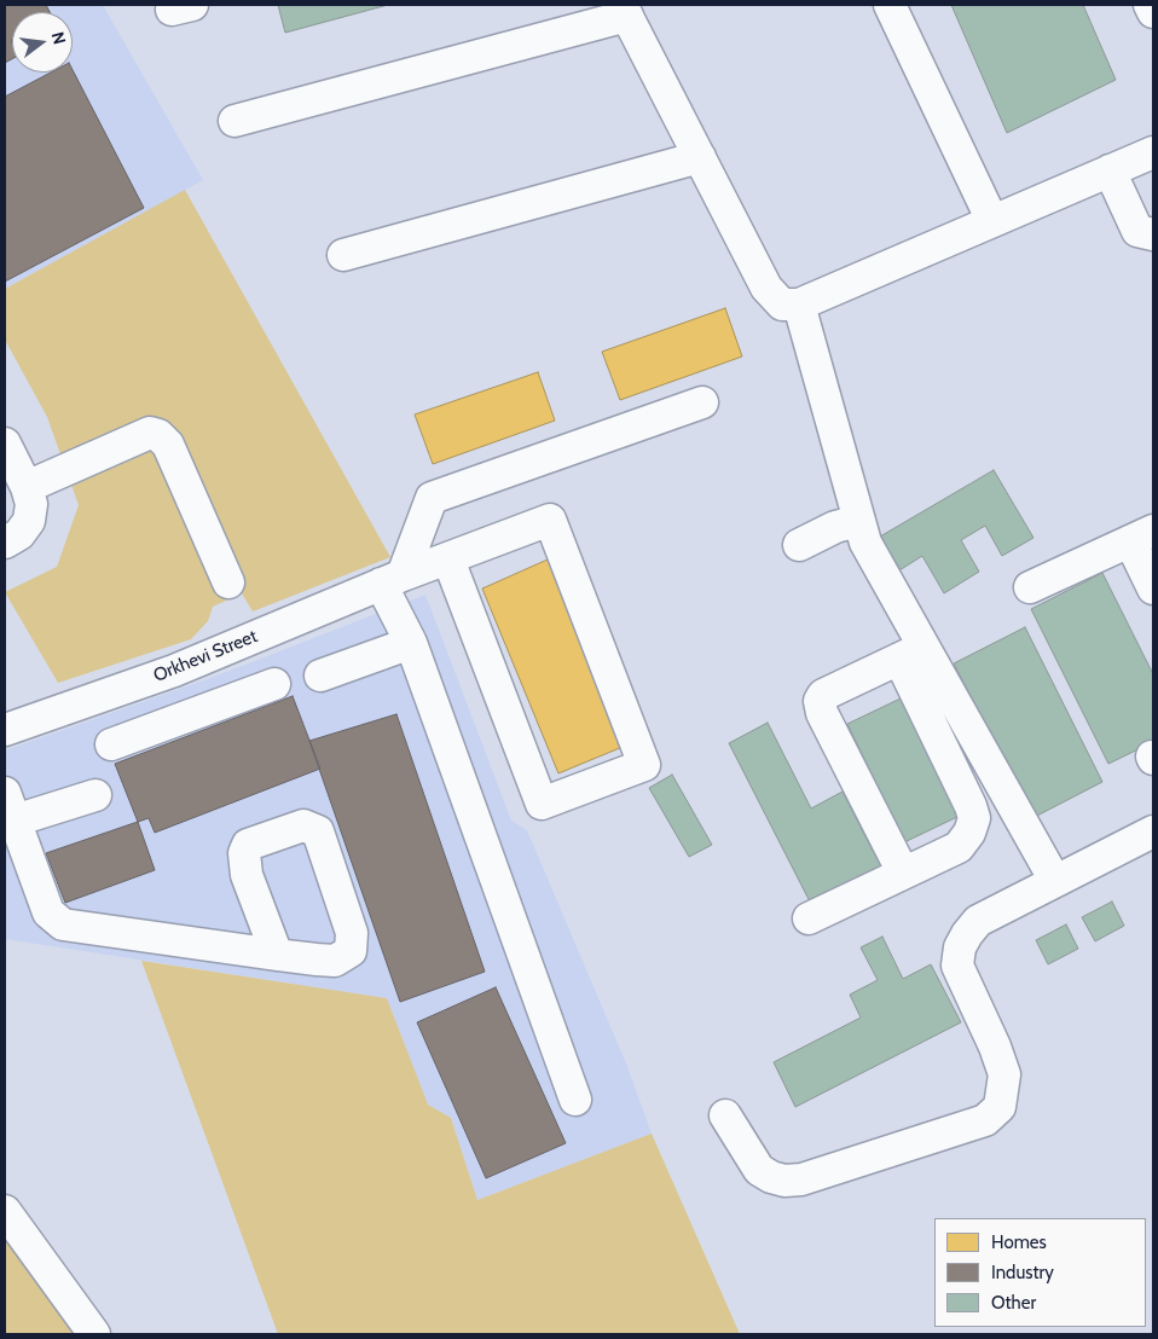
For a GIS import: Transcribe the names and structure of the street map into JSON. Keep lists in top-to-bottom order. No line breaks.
{"streets":{"street":["Orkhevi Street"]},"legend":["Homes","Industry","Other"],"north":"right"}
